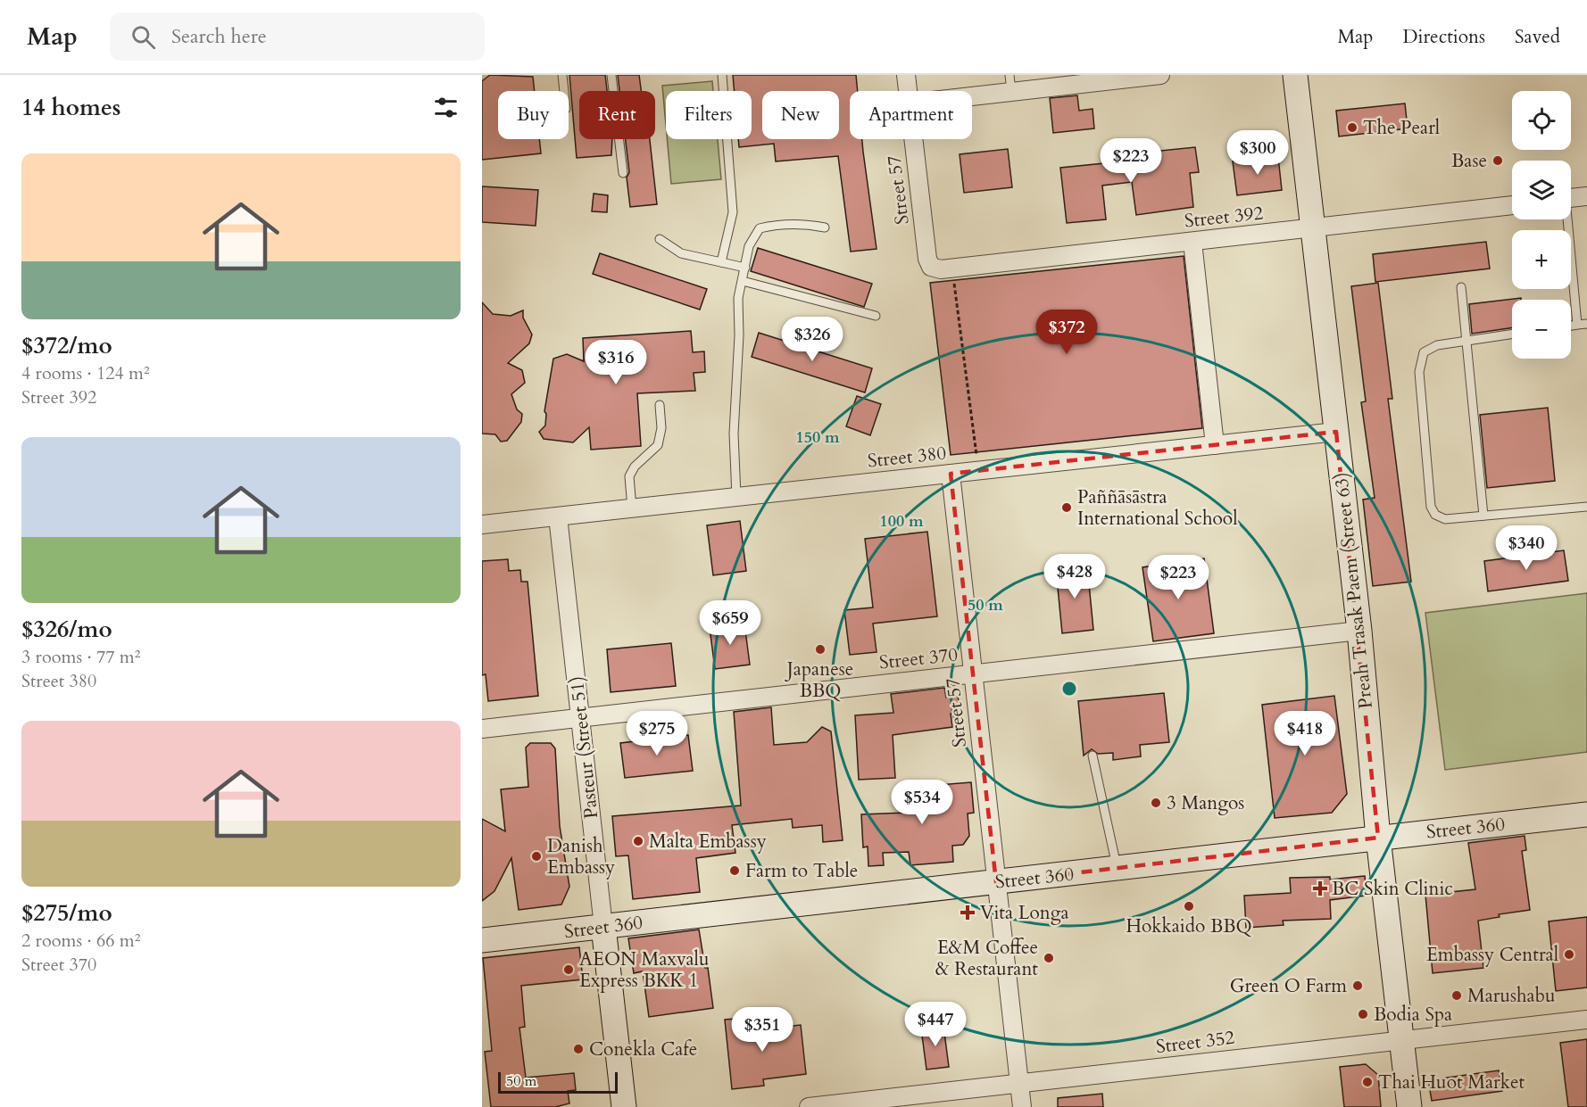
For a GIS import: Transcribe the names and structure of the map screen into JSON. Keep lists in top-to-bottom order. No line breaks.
{"streets":{"street":["Street 57","Street 392","Street 380","Preah Trasak Paem (Street 63)","Street 370","Pasteur (Street 51)","Street 360","Street 352"]},"crossings":[["Street 57","Street 392"],["Street 57","Street 380"],["Street 57","Street 370"],["Street 57","Street 360"],["Street 57","Street 352"],["Street 392","Preah Trasak Paem (Street 63)"],["Street 380","Preah Trasak Paem (Street 63)"],["Street 380","Pasteur (Street 51)"],["Preah Trasak Paem (Street 63)","Street 370"],["Preah Trasak Paem (Street 63)","Street 360"],["Preah Trasak Paem (Street 63)","Street 352"],["Street 370","Pasteur (Street 51)"],["Pasteur (Street 51)","Street 360"]],"places":{"other":["The Pearl","Base","Paññāsāstra International School","Japanese BBQ","3 Mangos","Malta Embassy","Danish Embassy","Farm to Table","Hokkaido BBQ","Embassy Central","E&M Coffee & Restaurant","AEON Maxvalu Express BKK 1","Green O Farm","Marushabu","Bodia Spa","Conekla Cafe","Thai Huot Market"],"health":["BC Skin Clinic","Vita Longa"]},"scale_bar":"50 m","page":{"header":"Map","search":"Search here","nav":["Map","Directions","Saved"],"heading":"14 homes","map_buttons":["+","−"],"chip":["Buy","Rent","Filters","New","Apartment"],"price":["$300","$223","$372","$326","$316","$340","$428","$223","$659","$275","$418","$534","$447","$351"],"list":[{"name":"$372/mo","note":"4 rooms · 124 m² · Street 392"},{"name":"$326/mo","note":"3 rooms · 77 m² · Street 380"},{"name":"$275/mo","note":"2 rooms · 66 m² · Street 370"}],"scale":"50 m"},"rings":["150 m","100 m","50 m"]}
